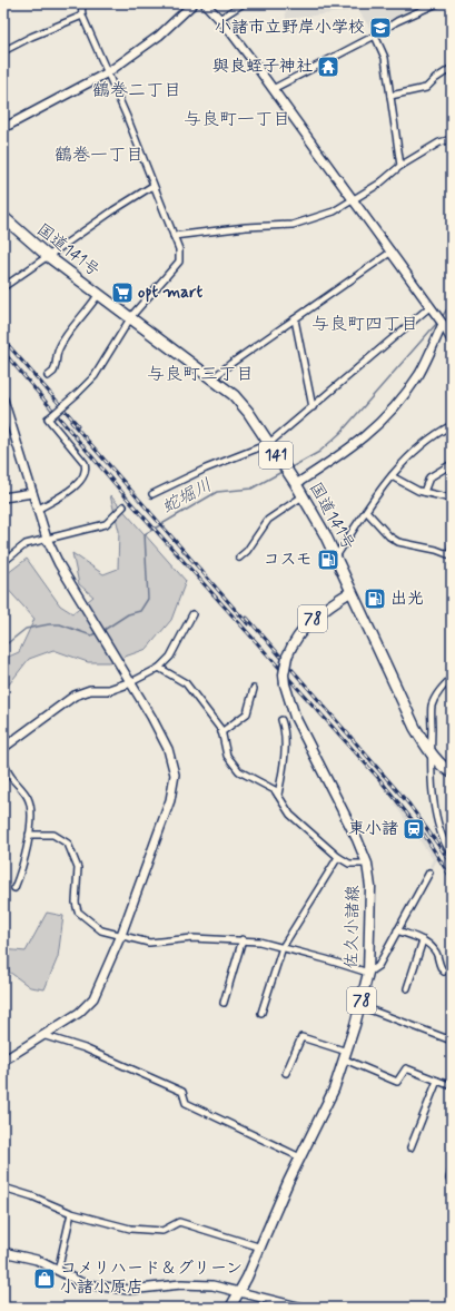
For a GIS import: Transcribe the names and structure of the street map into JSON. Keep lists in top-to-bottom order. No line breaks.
{"streets":{"highway":["国道141号","141"],"main road":["78","佐久小諸線"]},"crossings":[["国道141号","佐久小諸線"]],"districts":["鶴巻二丁目","与良町一丁目","鶴巻一丁目","与良町四丁目","与良町三丁目"],"water":["蛇堀川"],"places":{"school or university":["小諸市立野岸小学校"],"temple":["與良蛭子神社"],"supermarket":["opt mart"],"fuel station":["コスモ","出光"],"station":["東小諸"],"shop":["コメリハード＆グリーン 小諸小原店"]}}
